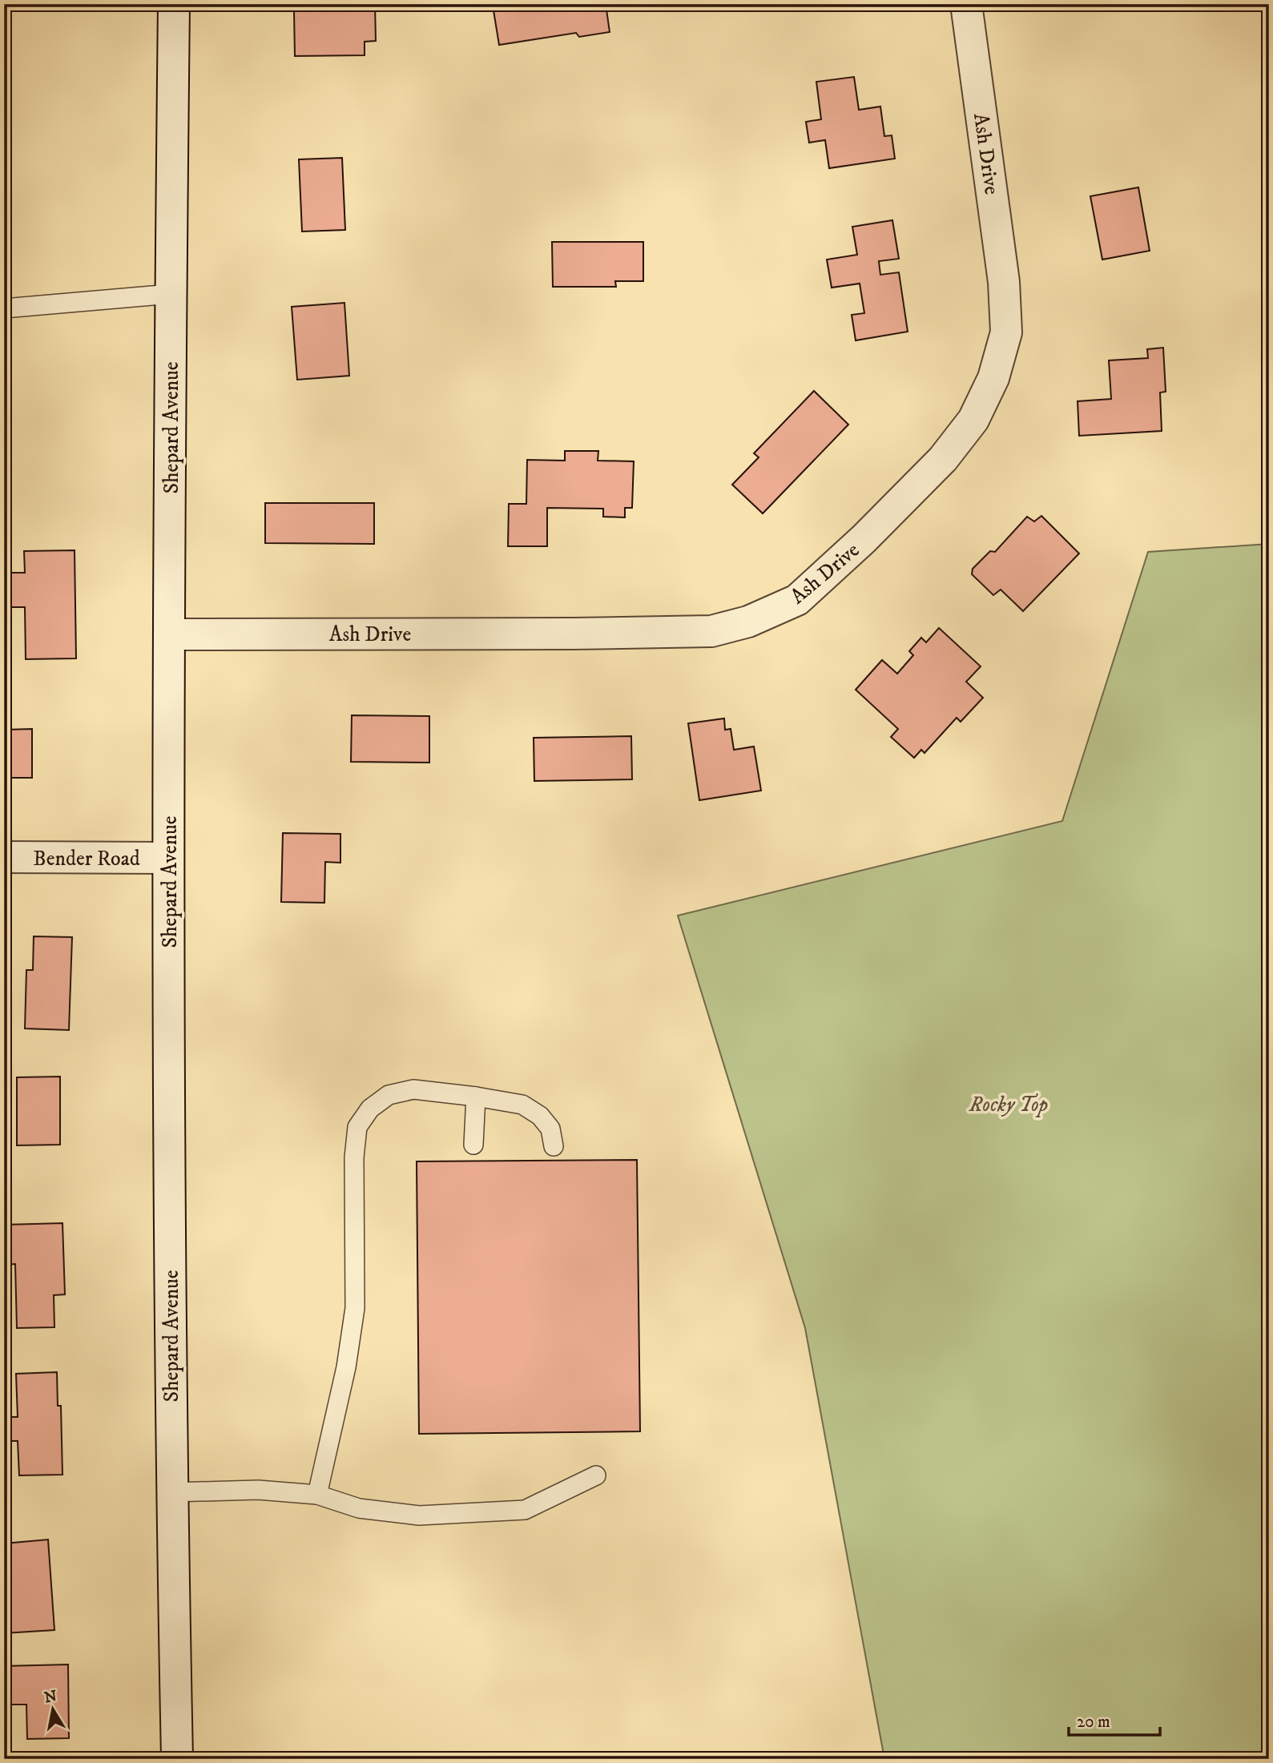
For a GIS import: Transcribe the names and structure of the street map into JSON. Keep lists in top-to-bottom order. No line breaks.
{"streets":{"main road":["Ash Drive","Shepard Avenue","Bender Road"]},"crossings":[["Ash Drive","Shepard Avenue"],["Shepard Avenue","Bender Road"]],"parks":["Rocky Top"],"scale_bar":"20 m","north":"top"}
